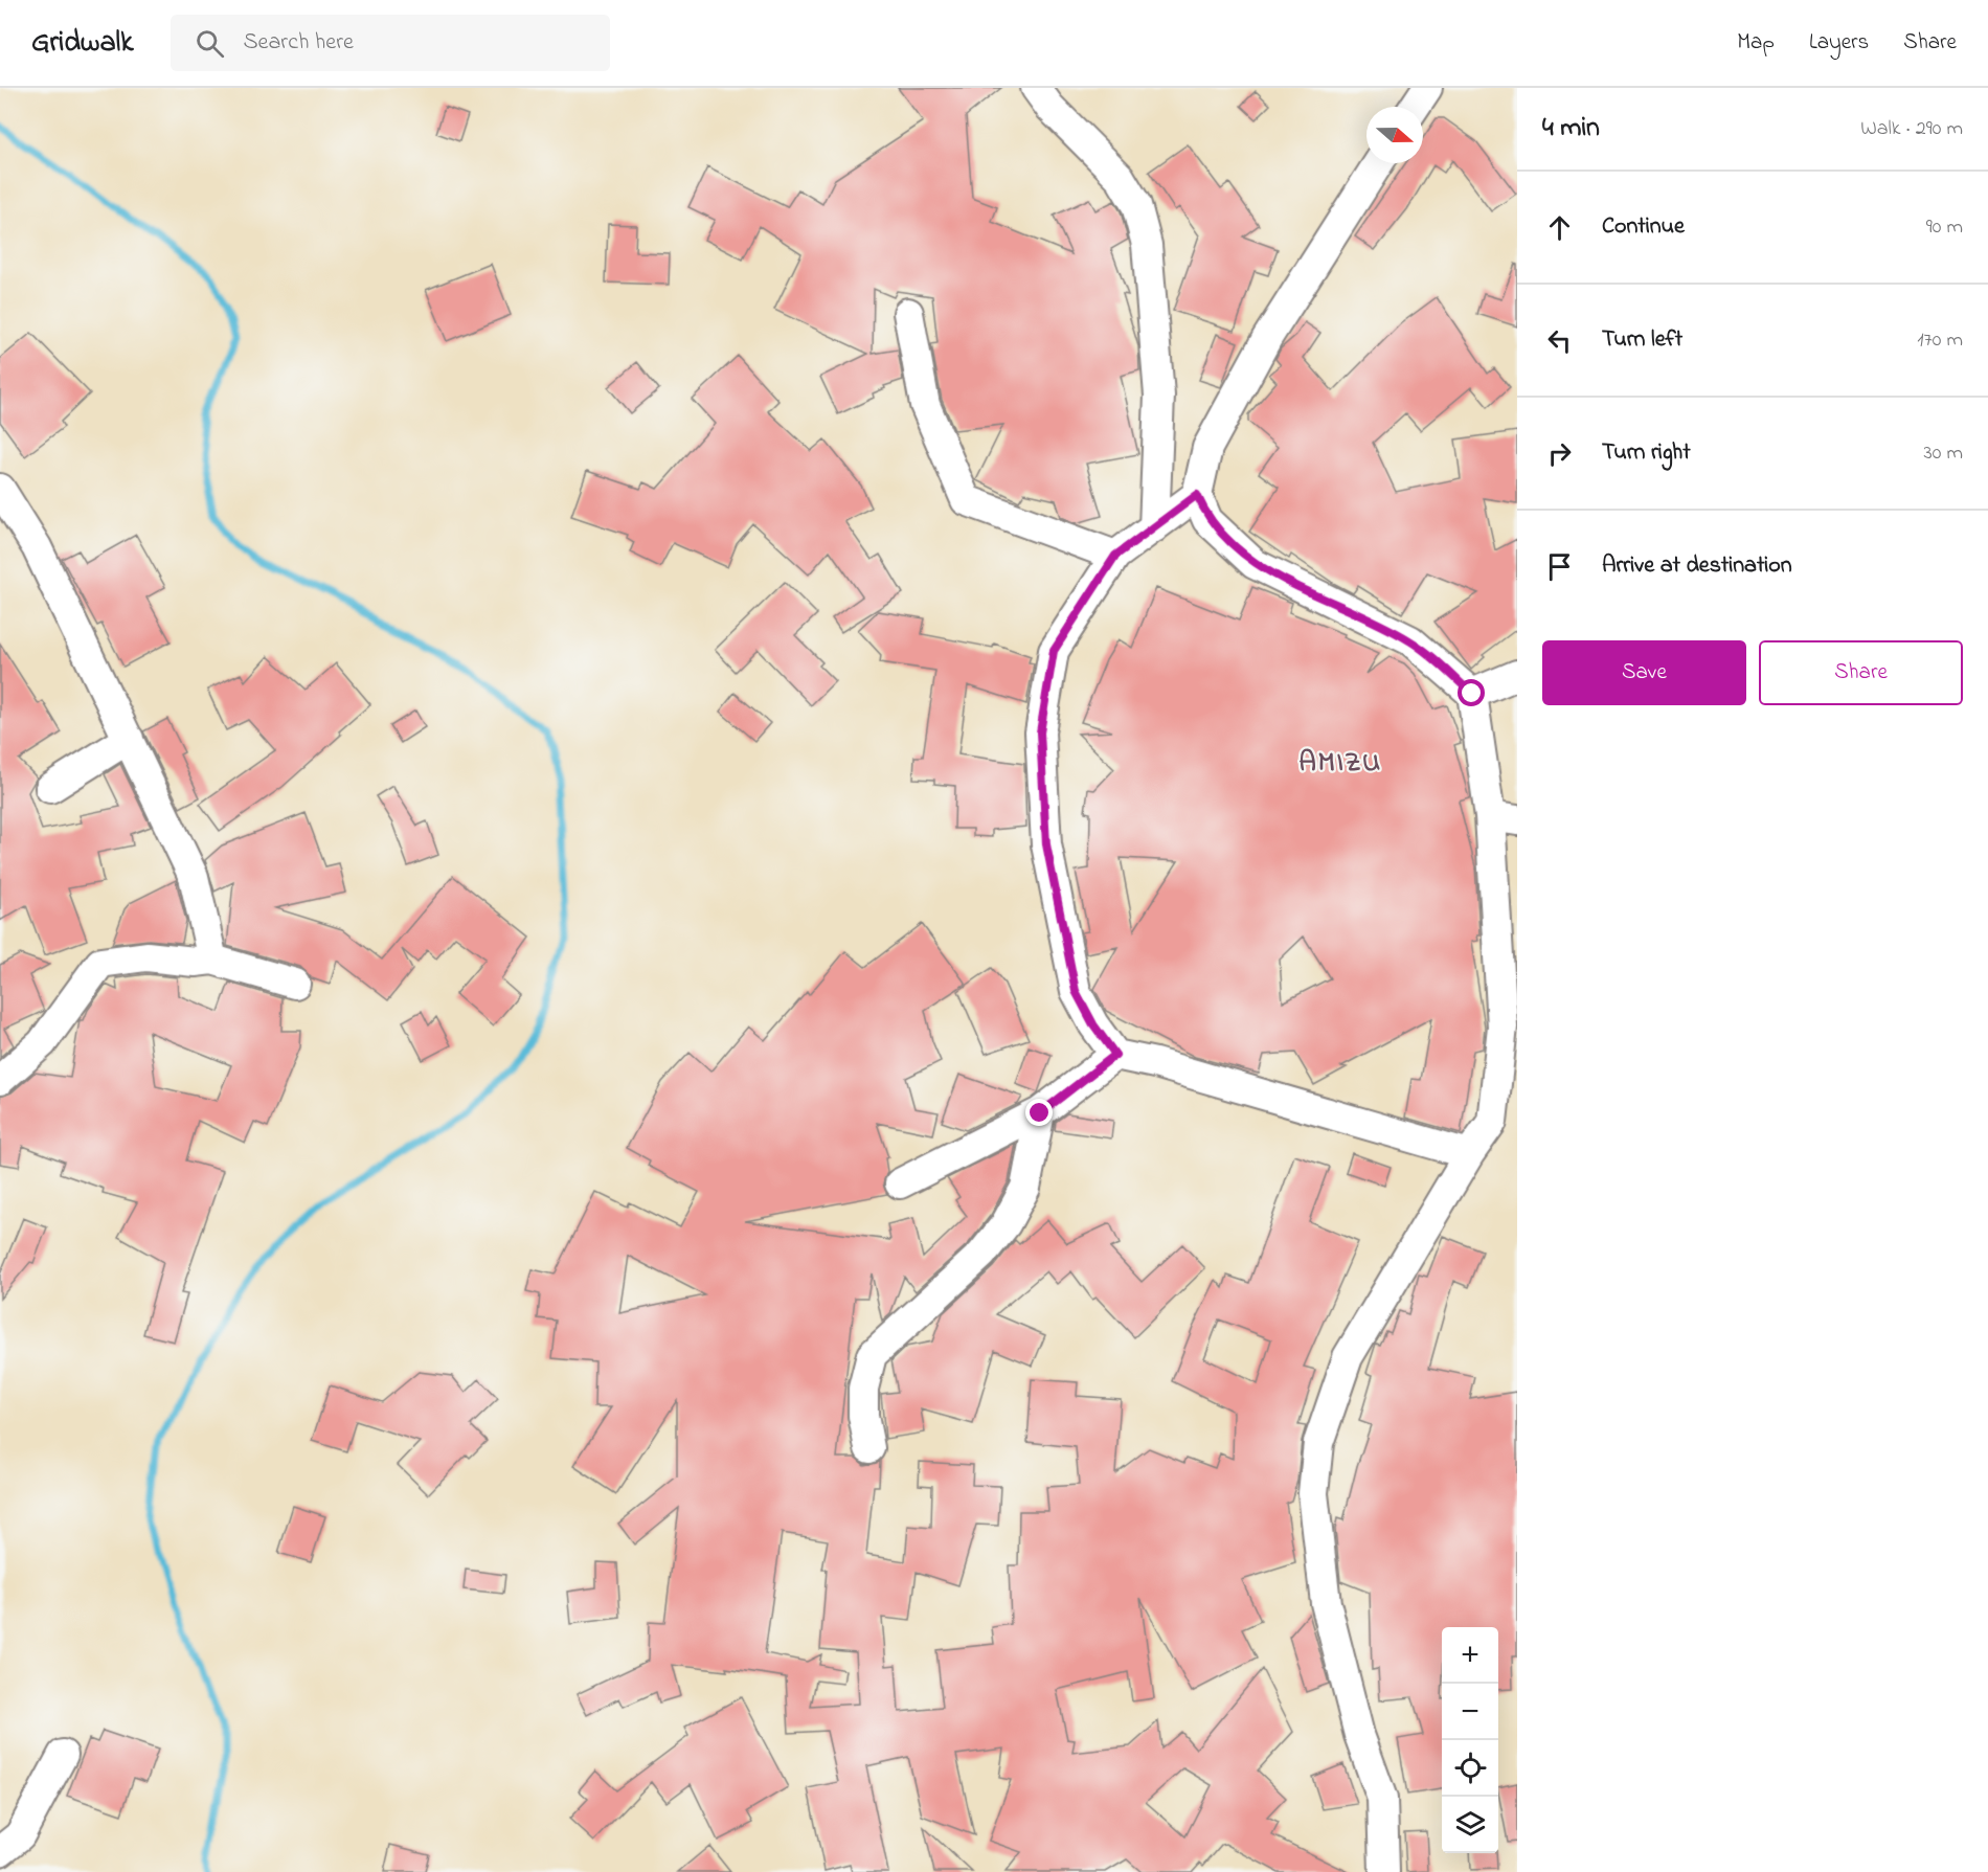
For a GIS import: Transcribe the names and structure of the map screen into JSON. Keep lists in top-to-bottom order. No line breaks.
{"districts":["AMIZU"],"north":"right","page":{"header":"Gridwalk","search":"Search here","nav":["Map","Layers","Share"],"heading":["4 min","Walk · 290 m"],"list":[["Continue","90 m"],["Turn left","170 m"],["Turn right","30 m"],"Arrive at destination"],"buttons":["Save","Share"],"map_buttons":["+","−"]}}
